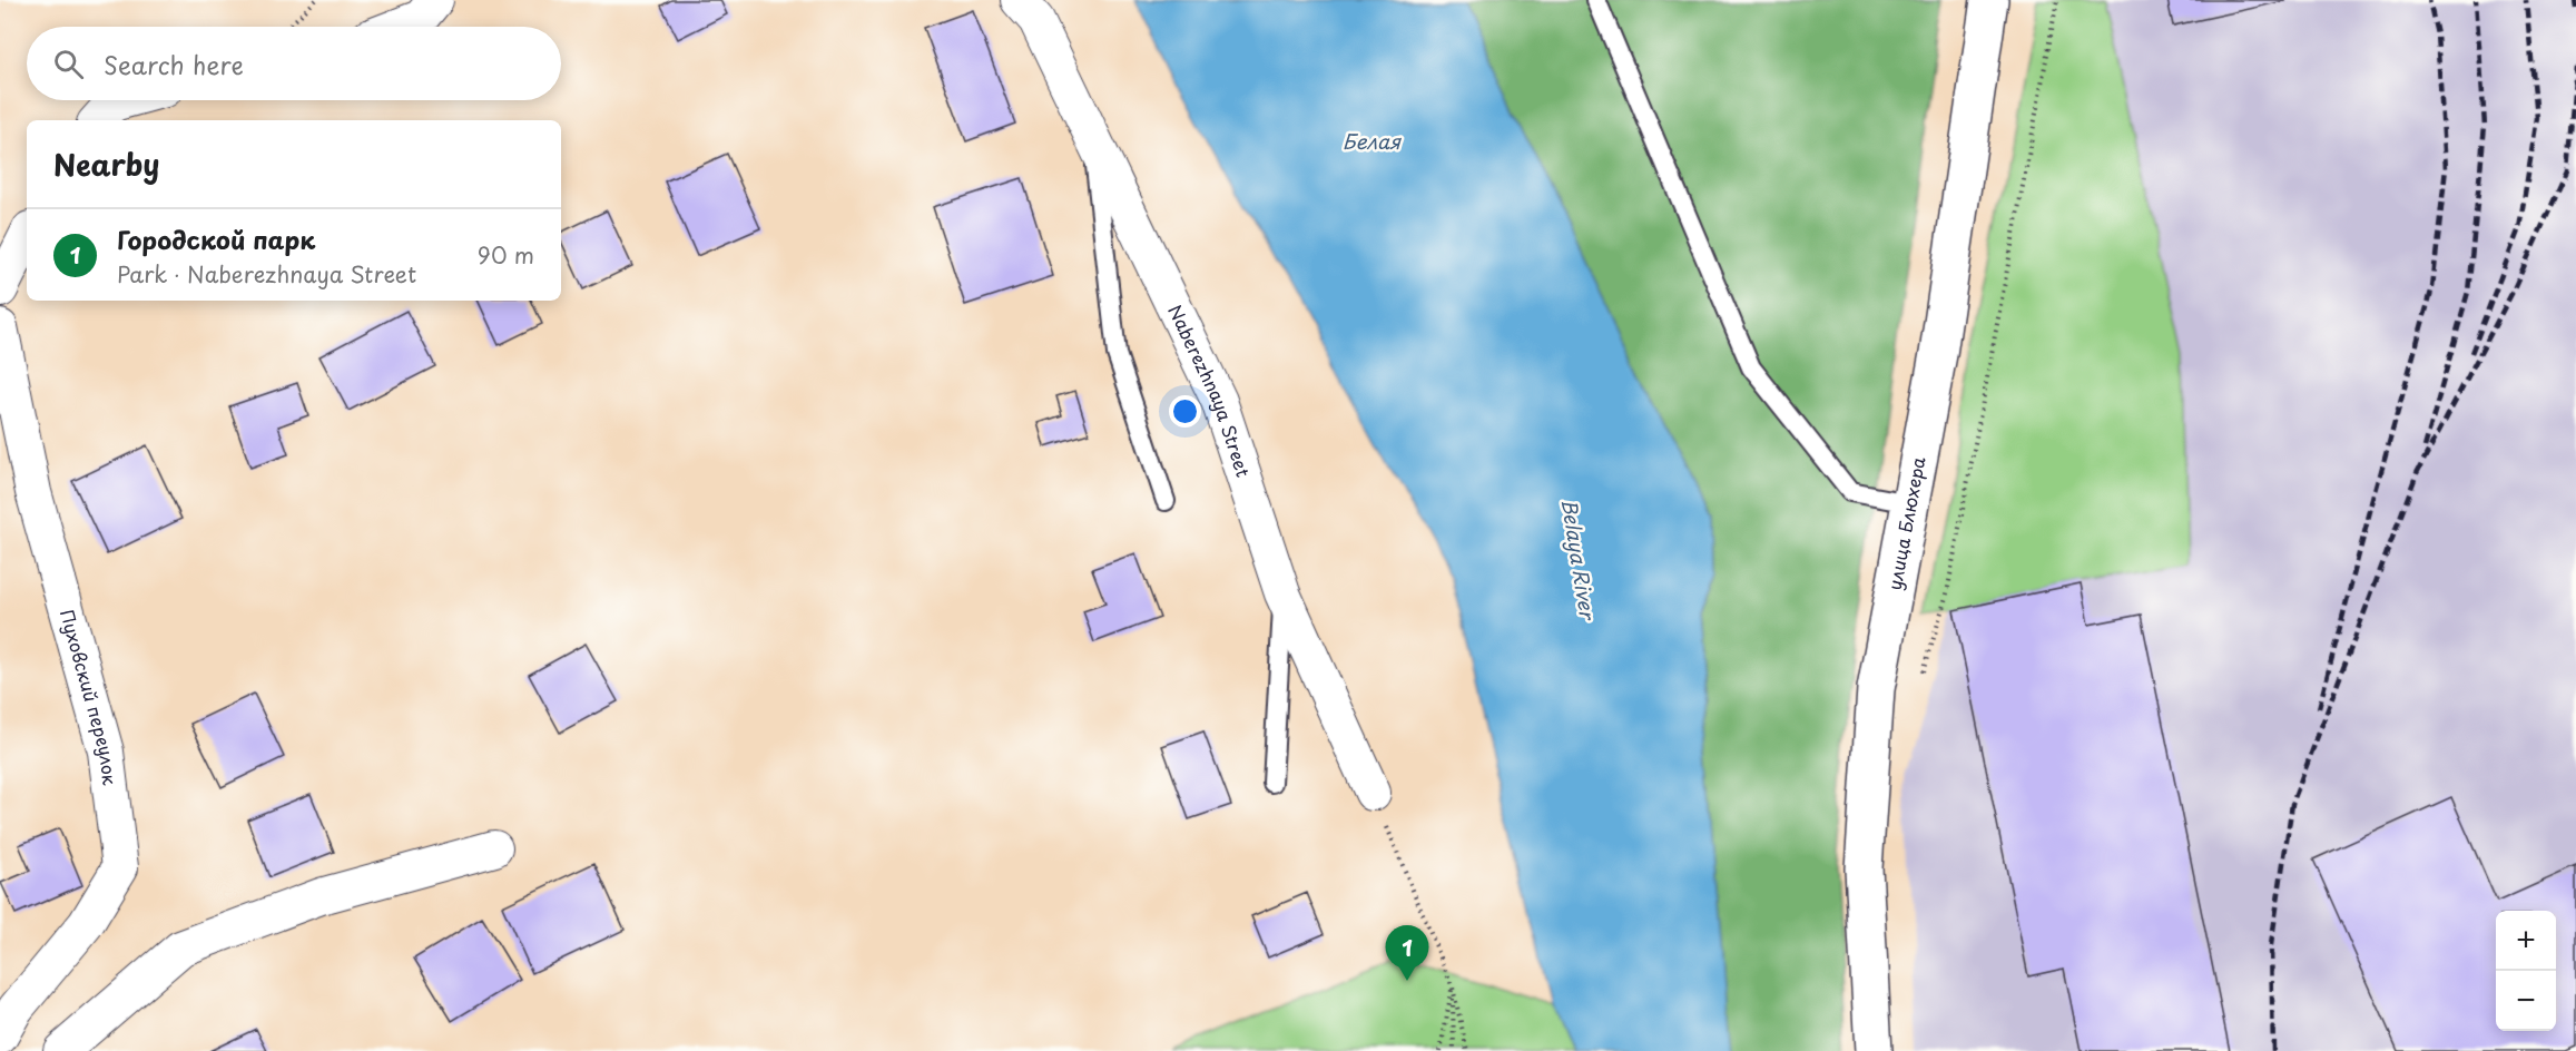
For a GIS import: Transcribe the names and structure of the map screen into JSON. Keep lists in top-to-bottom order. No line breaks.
{"streets":{"main road":["улица Блюхера"],"street":["Naberezhnaya Street","Пуховский переулок"]},"water":["Белая","Belaya River"],"page":{"search":"Search here","heading":"Nearby","list":[{"mark":"1","name":"Городской парк","note":"Park · Naberezhnaya Street","value":"90 m"}],"map_buttons":["+","−"],"pins":"1"}}
